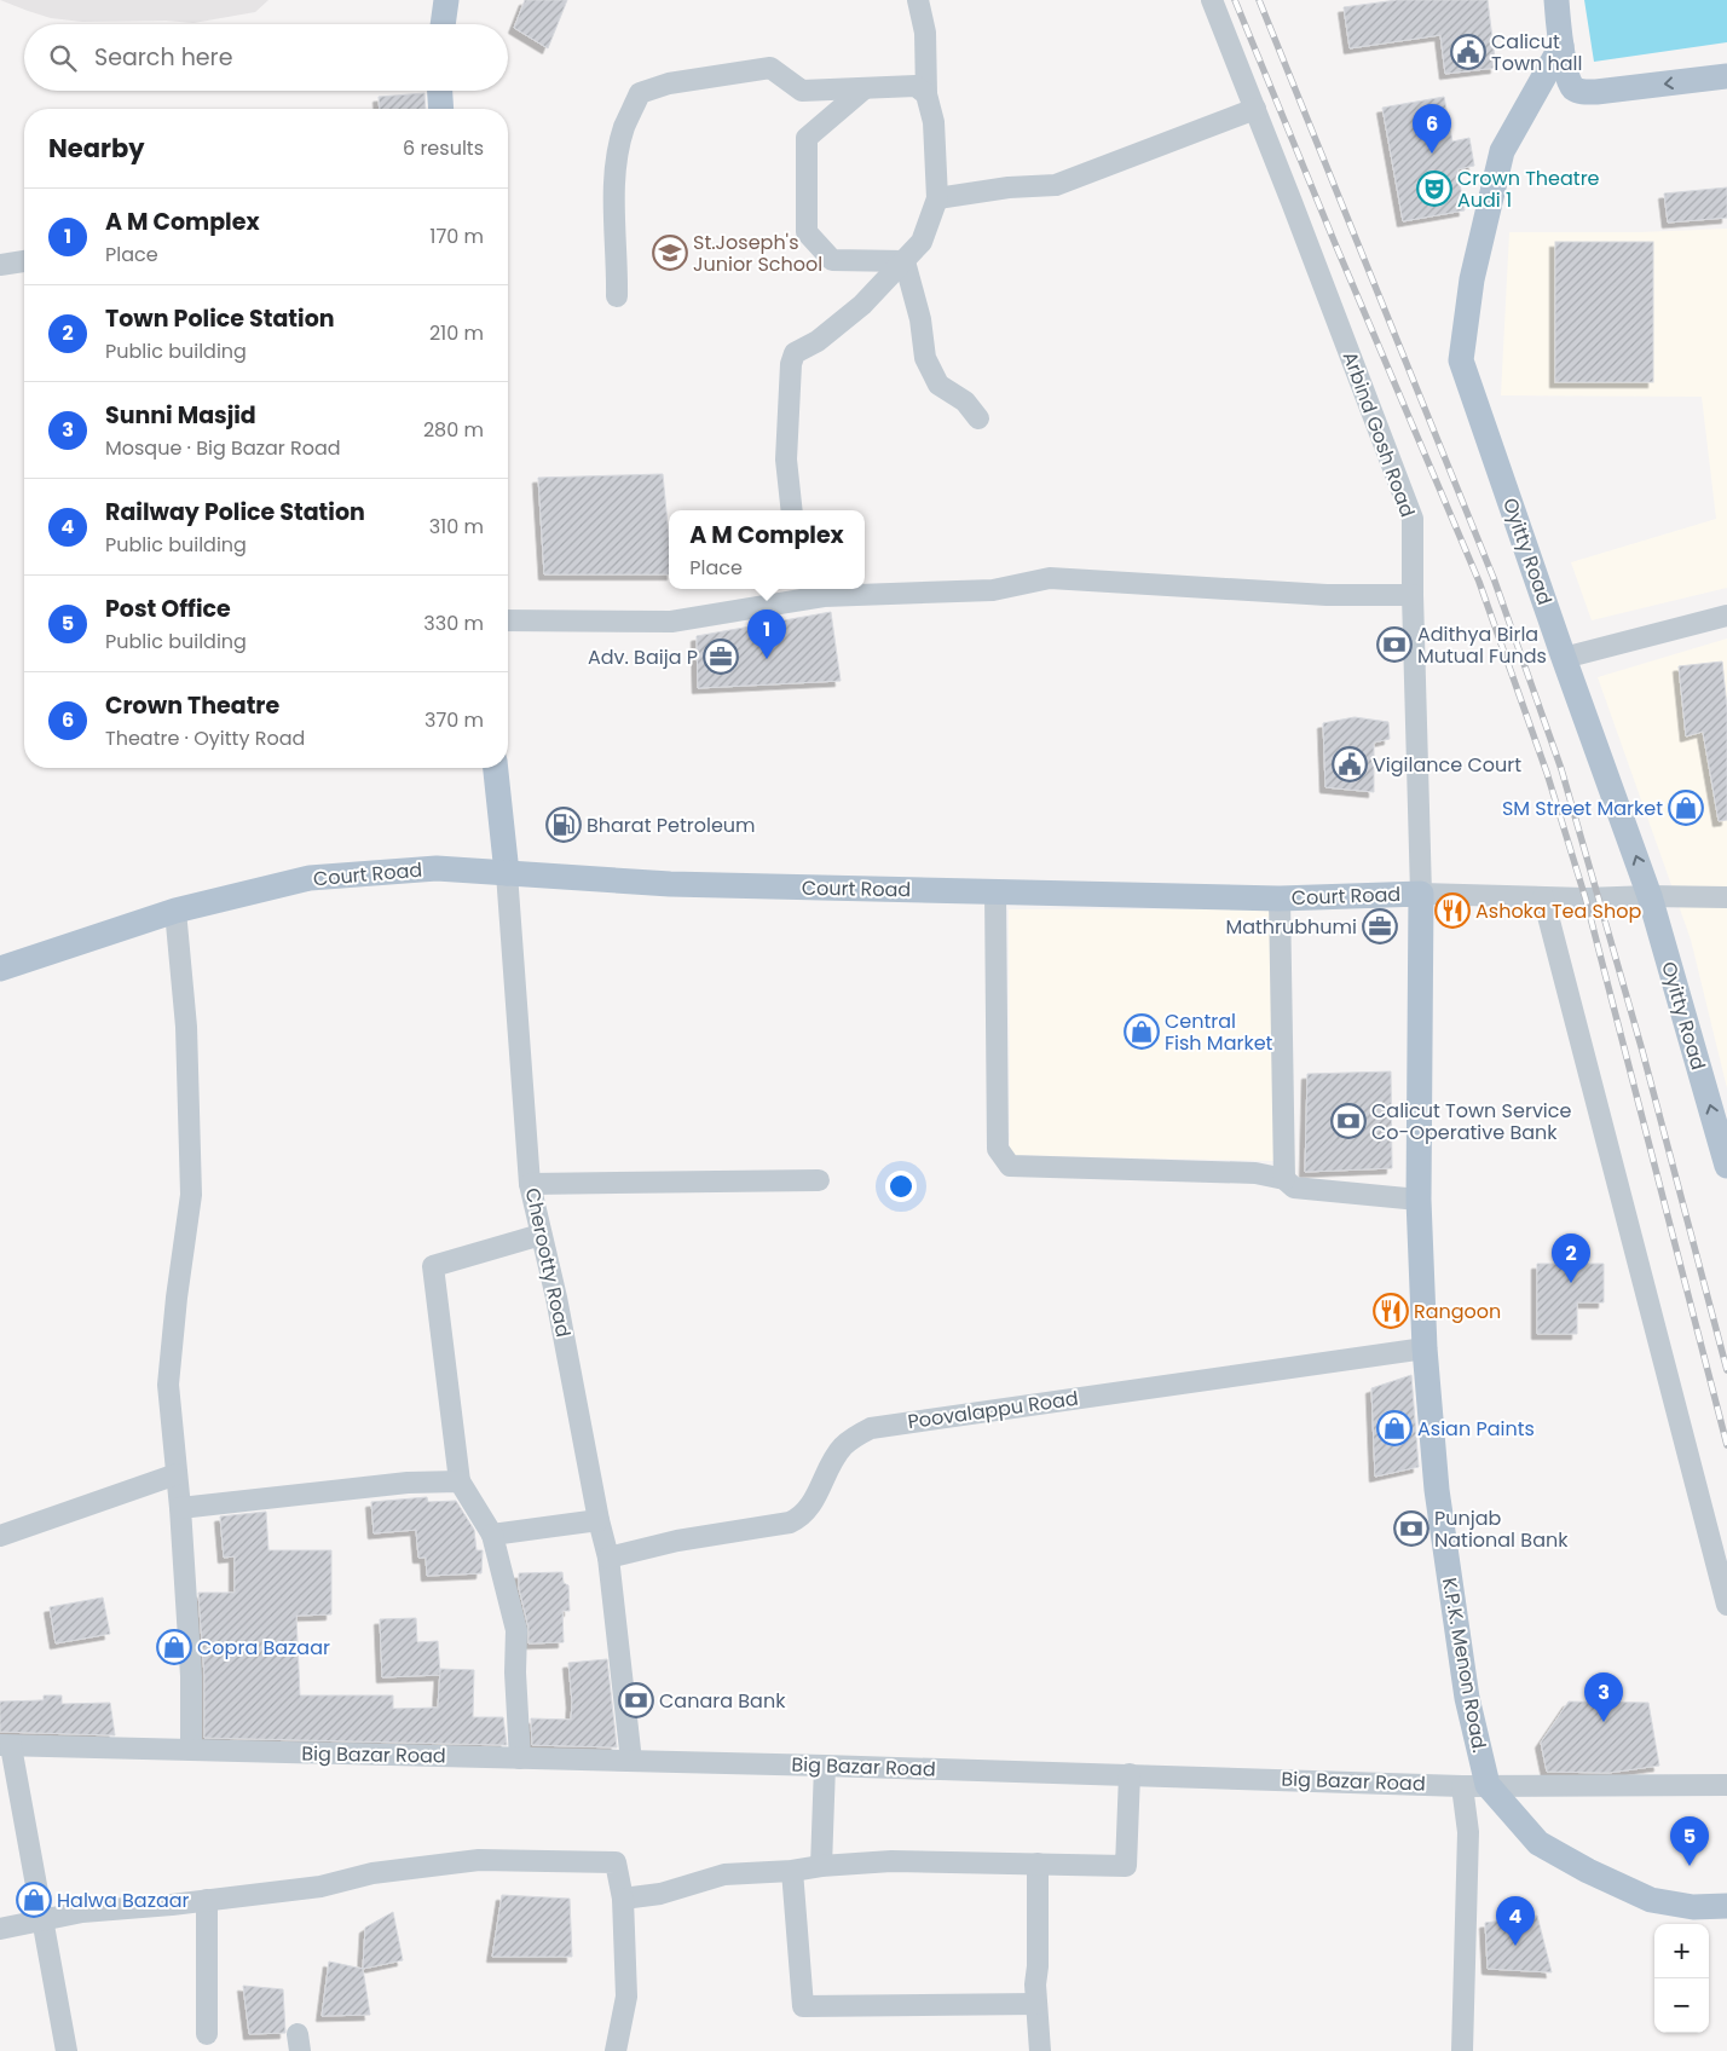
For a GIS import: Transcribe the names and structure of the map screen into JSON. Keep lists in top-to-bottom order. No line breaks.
{"streets":{"main road":["Oyitty Road","Court Road","Cherootty Road","K.P.K. Menon Road."],"street":["Arbind Gosh Road","Poovalappu Road","Big Bazar Road"]},"crossings":[["Arbind Gosh Road","Court Road"],["Arbind Gosh Road","K.P.K. Menon Road."],["Oyitty Road","Court Road"],["Court Road","Cherootty Road"],["Court Road","K.P.K. Menon Road."],["Cherootty Road","Poovalappu Road"],["Cherootty Road","Big Bazar Road"],["Poovalappu Road","K.P.K. Menon Road."],["K.P.K. Menon Road.","Big Bazar Road"]],"one_way":["Oyitty Road"],"places":{"public building":["Calicut Town hall","Vigilance Court"],"theatre":["Crown Theatre Audi 1"],"school or university":["St.Joseph's Junior School"],"bank":["Adithya Birla Mutual Funds","Calicut Town Service Co-Operative Bank","Punjab National Bank","Canara Bank"],"office":["Adv. Baija P","Mathrubhumi"],"shop":["SM Street Market","Central Fish Market","Asian Paints","Copra Bazaar","Halwa Bazaar"],"fuel station":["Bharat Petroleum"],"restaurant":["Ashoka Tea Shop","Rangoon"]},"page":{"search":"Search here","pins":["6","1","2","3","5","4"],"heading":["Nearby","6 results"],"list":[{"mark":"1","name":"A M Complex","note":"Place","value":"170 m"},{"mark":"2","name":"Town Police Station","note":"Public building","value":"210 m"},{"mark":"3","name":"Sunni Masjid","note":"Mosque · Big Bazar Road","value":"280 m"},{"mark":"4","name":"Railway Police Station","note":"Public building","value":"310 m"},{"mark":"5","name":"Post Office","note":"Public building","value":"330 m"},{"mark":"6","name":"Crown Theatre","note":"Theatre · Oyitty Road","value":"370 m"}],"popup":["A M Complex","Place"],"map_buttons":["+","−"]}}
